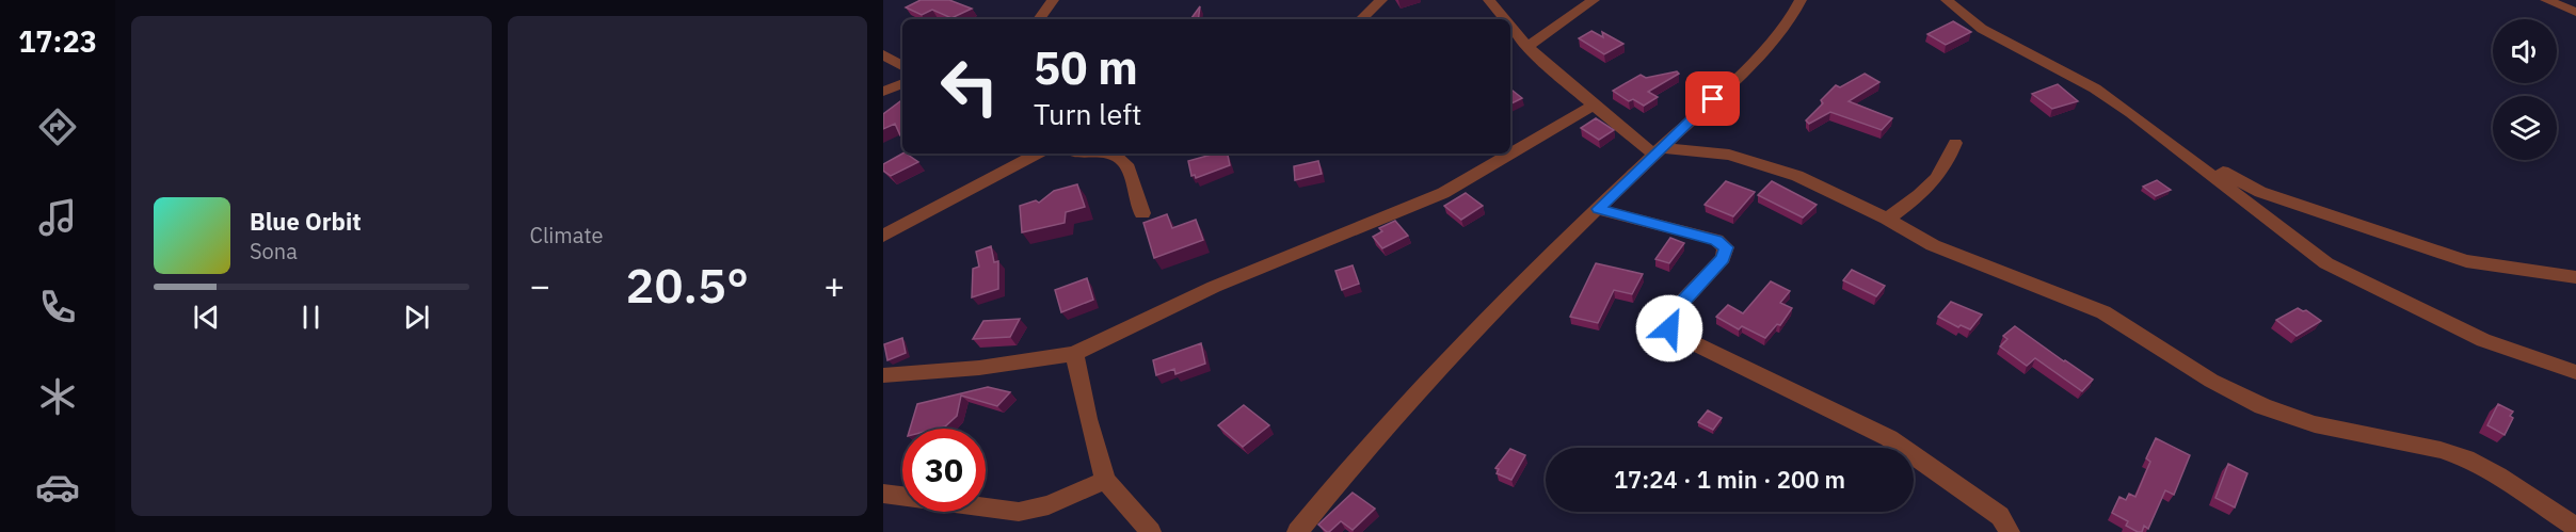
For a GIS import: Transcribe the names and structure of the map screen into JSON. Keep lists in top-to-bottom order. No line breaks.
{"page":{"tabs":"17:23","tile":"Climate","turn":["50 m","Turn left"],"song":["Blue Orbit","Sona"],"heat":["−","20.5°","+"],"limit":"30","trip":"17:24 · 1 min · 200 m"}}
